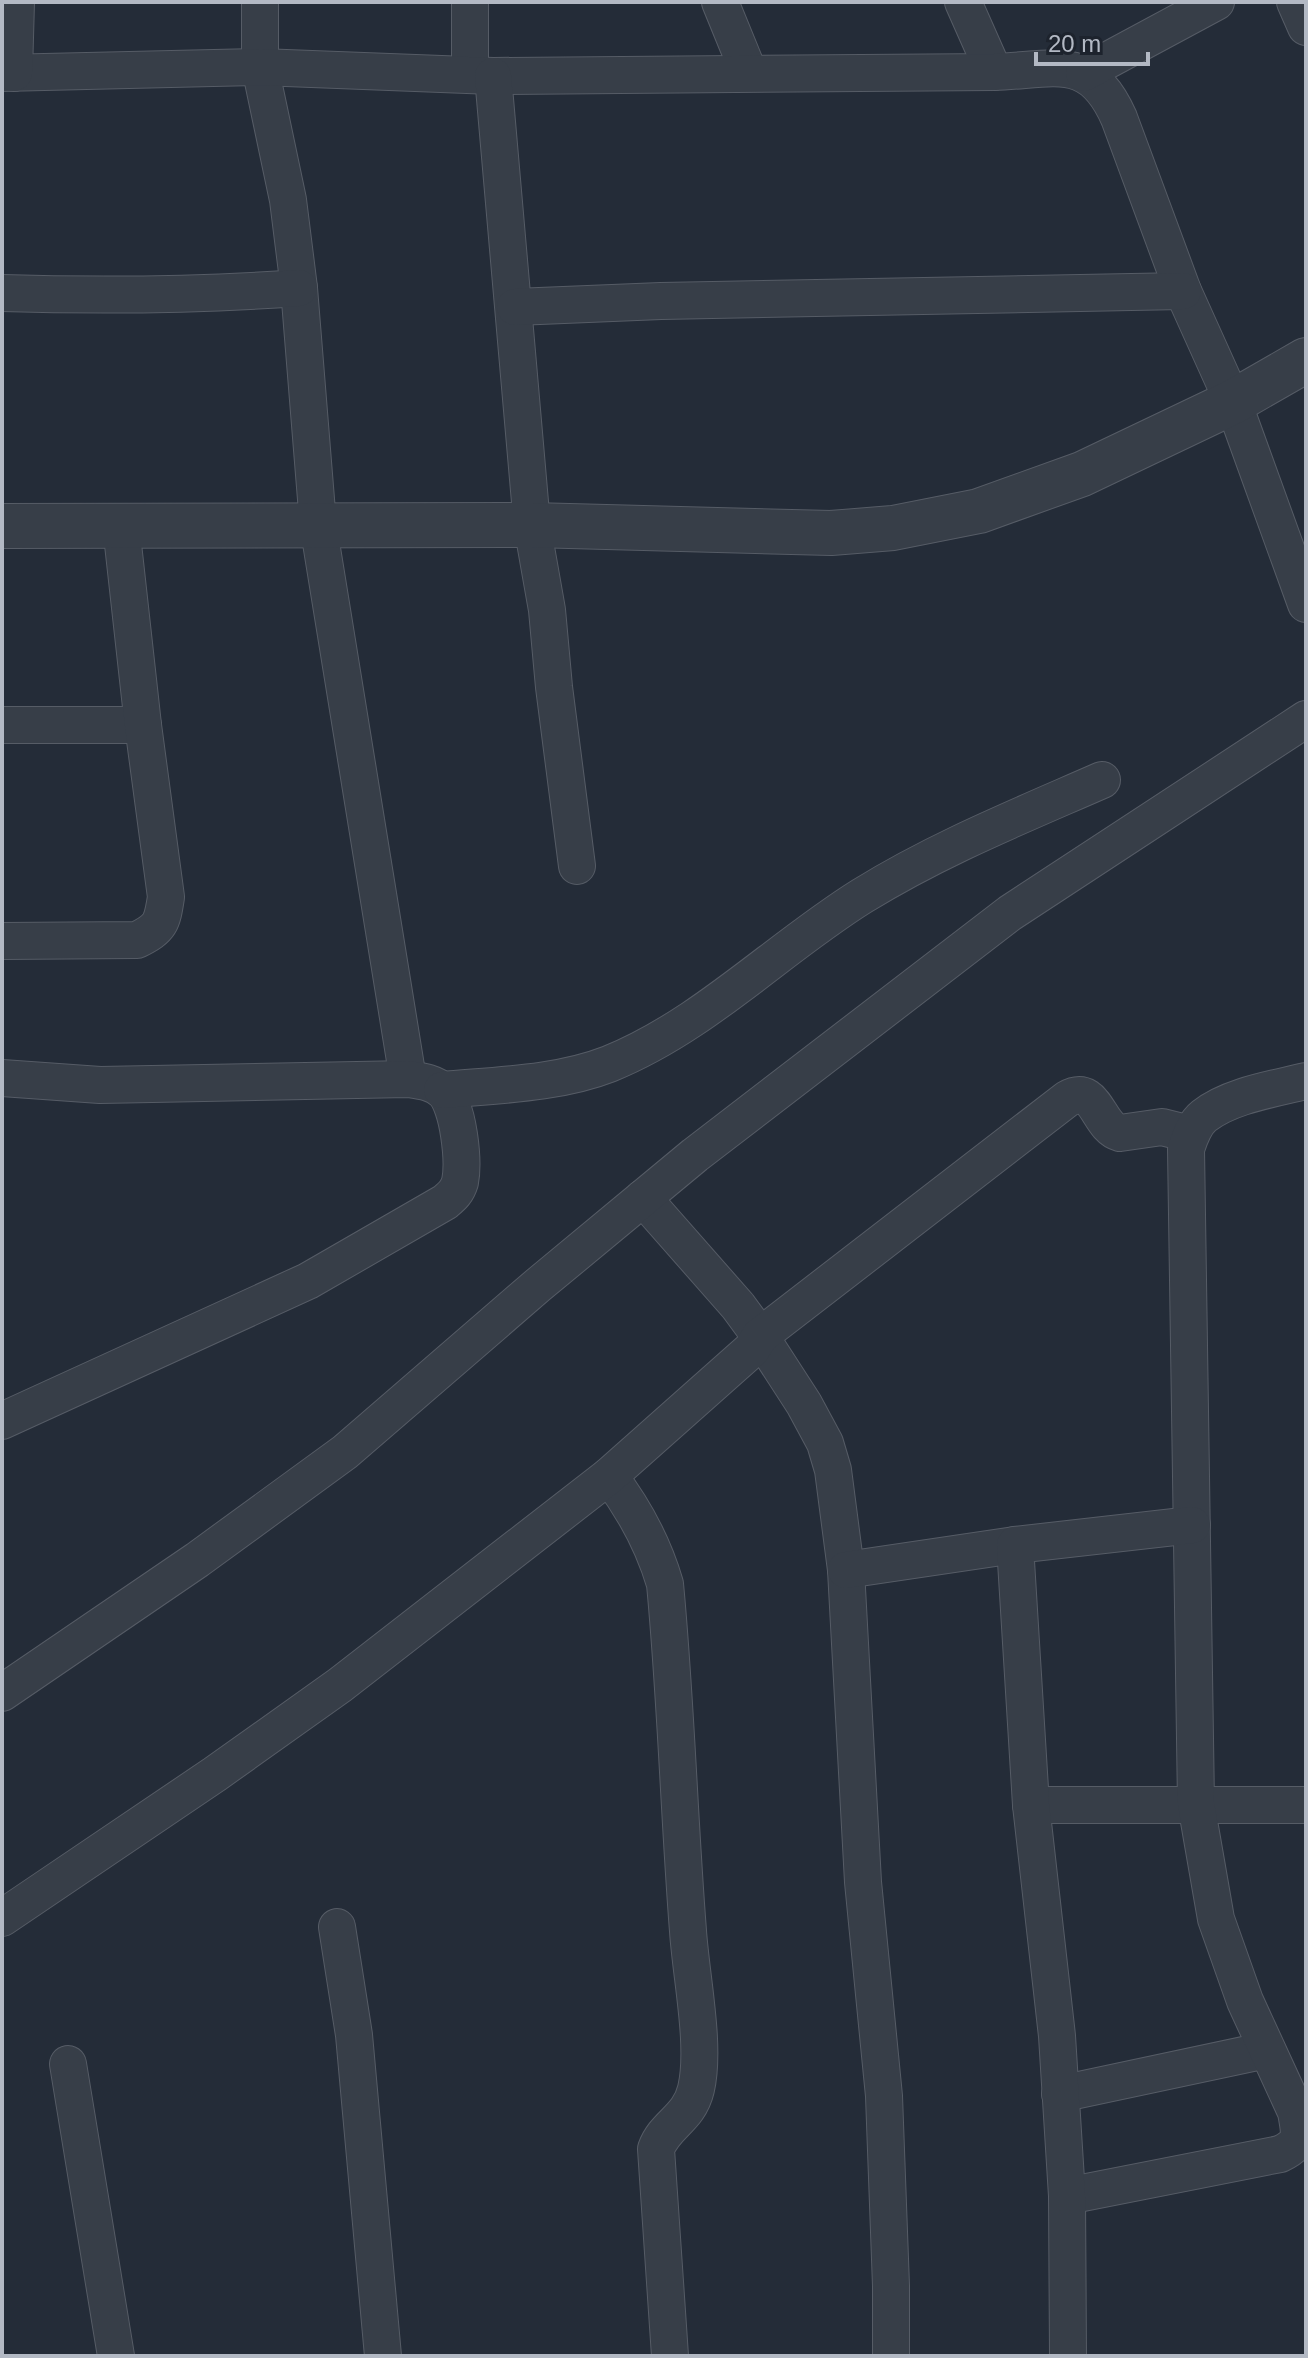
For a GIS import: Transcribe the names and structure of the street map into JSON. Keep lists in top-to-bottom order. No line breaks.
{"scale_bar":"20 m"}
